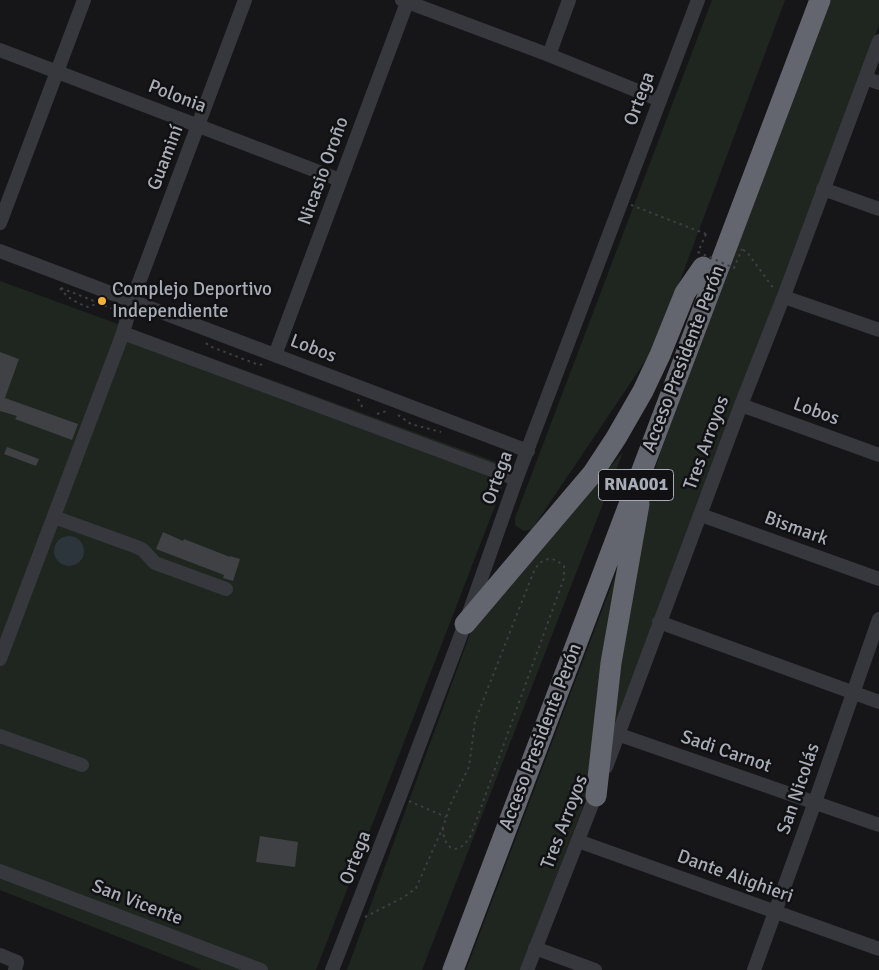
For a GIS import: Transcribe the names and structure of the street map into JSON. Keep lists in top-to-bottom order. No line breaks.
{"streets":{"highway":["Acceso Presidente Perón","RNA001"],"street":["Polonia","Ortega","Guaminí","Nicasio Oroño","Lobos","Tres Arroyos","Bismark","Sadi Carnot","San Nicolás","Dante Alighieri","San Vicente"]},"crossings":[["Polonia","Guaminí"],["Polonia","Nicasio Oroño"],["Ortega","Lobos"],["Guaminí","Lobos"],["Nicasio Oroño","Lobos"],["Lobos","Tres Arroyos"],["Tres Arroyos","Bismark"],["Tres Arroyos","Sadi Carnot"],["Tres Arroyos","Dante Alighieri"],["Sadi Carnot","San Nicolás"],["San Nicolás","Dante Alighieri"]],"places":["Complejo Deportivo Independiente"]}
